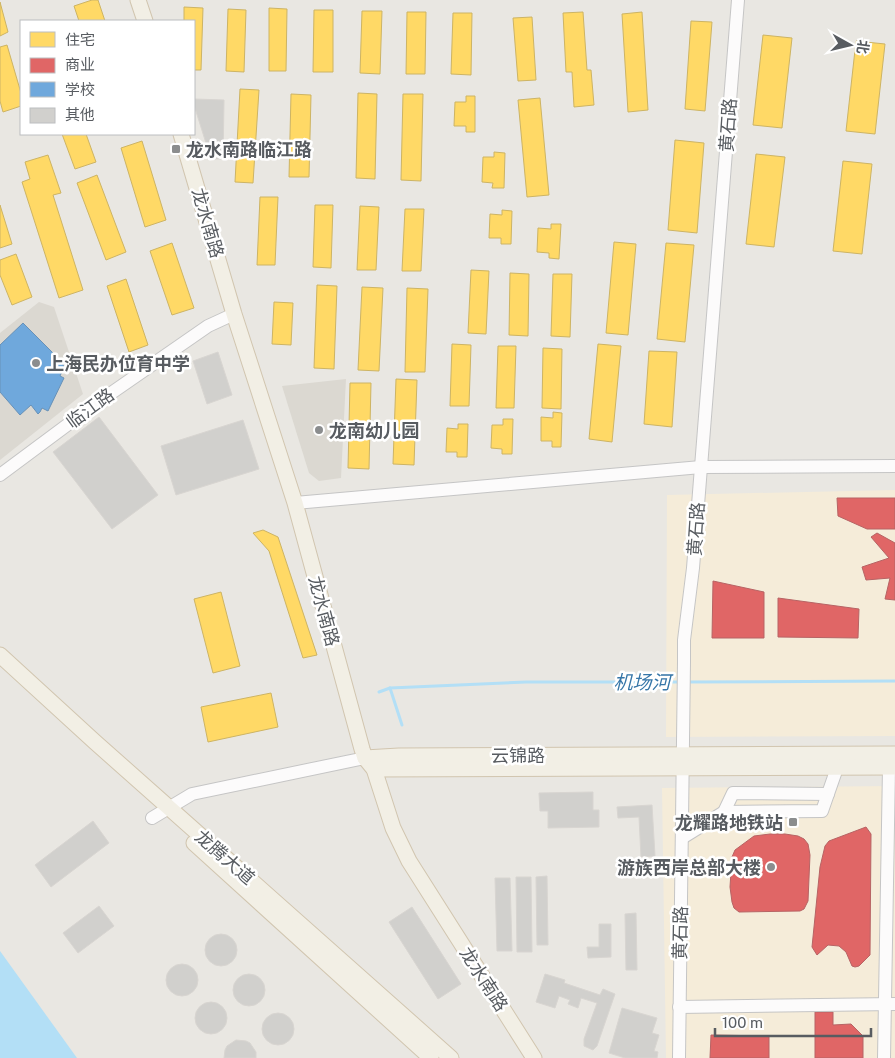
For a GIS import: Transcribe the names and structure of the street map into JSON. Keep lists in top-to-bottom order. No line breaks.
{"streets":{"main road":["龙水南路","云锦路","龙腾大道"],"street":["黄石路","临江路"]},"crossings":[["黄石路","云锦路"],["龙水南路","临江路"],["龙水南路","云锦路"],["云锦路","龙腾大道"]],"water":["机场河"],"places":{"transit":["龙水南路临江路","龙耀路地铁站"],"other":["上海民办位育中学","龙南幼儿园","游族西岸总部大楼"]},"legend":["住宅","商业","学校","其他"],"scale_bar":"100 m","north":"right"}
